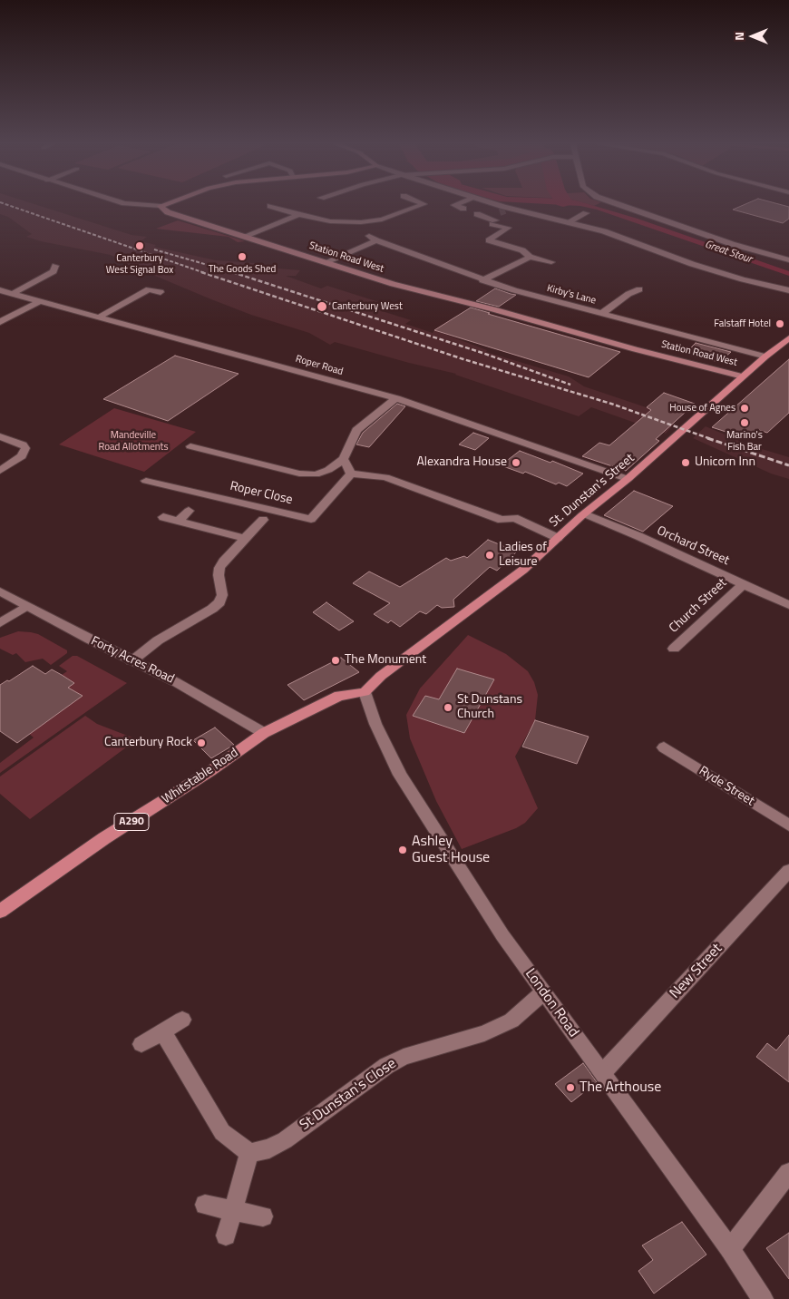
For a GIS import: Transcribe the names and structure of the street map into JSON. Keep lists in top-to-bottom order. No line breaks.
{"streets":{"main road":["Station Road West","St. Dunstan's Street","Whitstable Road","A290"],"street":["Kirby's Lane","Roper Road","Roper Close","Orchard Street","Church Street","Forty Acres Road","Ryde Street","New Street","London Road","St Dunstan's Close"]},"crossings":[["Station Road West","Kirby's Lane"],["Station Road West","St. Dunstan's Street"],["Kirby's Lane","St. Dunstan's Street"],["Roper Road","St. Dunstan's Street"],["St. Dunstan's Street","Orchard Street"],["St. Dunstan's Street","Whitstable Road"],["St. Dunstan's Street","London Road"],["Orchard Street","Church Street"],["Forty Acres Road","Whitstable Road"],["Whitstable Road","London Road"],["New Street","London Road"],["London Road","St Dunstan's Close"]],"water":["Great Stour"],"parks":["Mandeville Road Allotments"],"places":["Canterbury West Signal Box","The Goods Shed","Canterbury West","Falstaff Hotel","House of Agnes","Marino's Fish Bar","Alexandra House","Unicorn Inn","Ladies of Leisure","The Monument","St Dunstans Church","Canterbury Rock","Ashley Guest House","The Arthouse"],"north":"left"}
